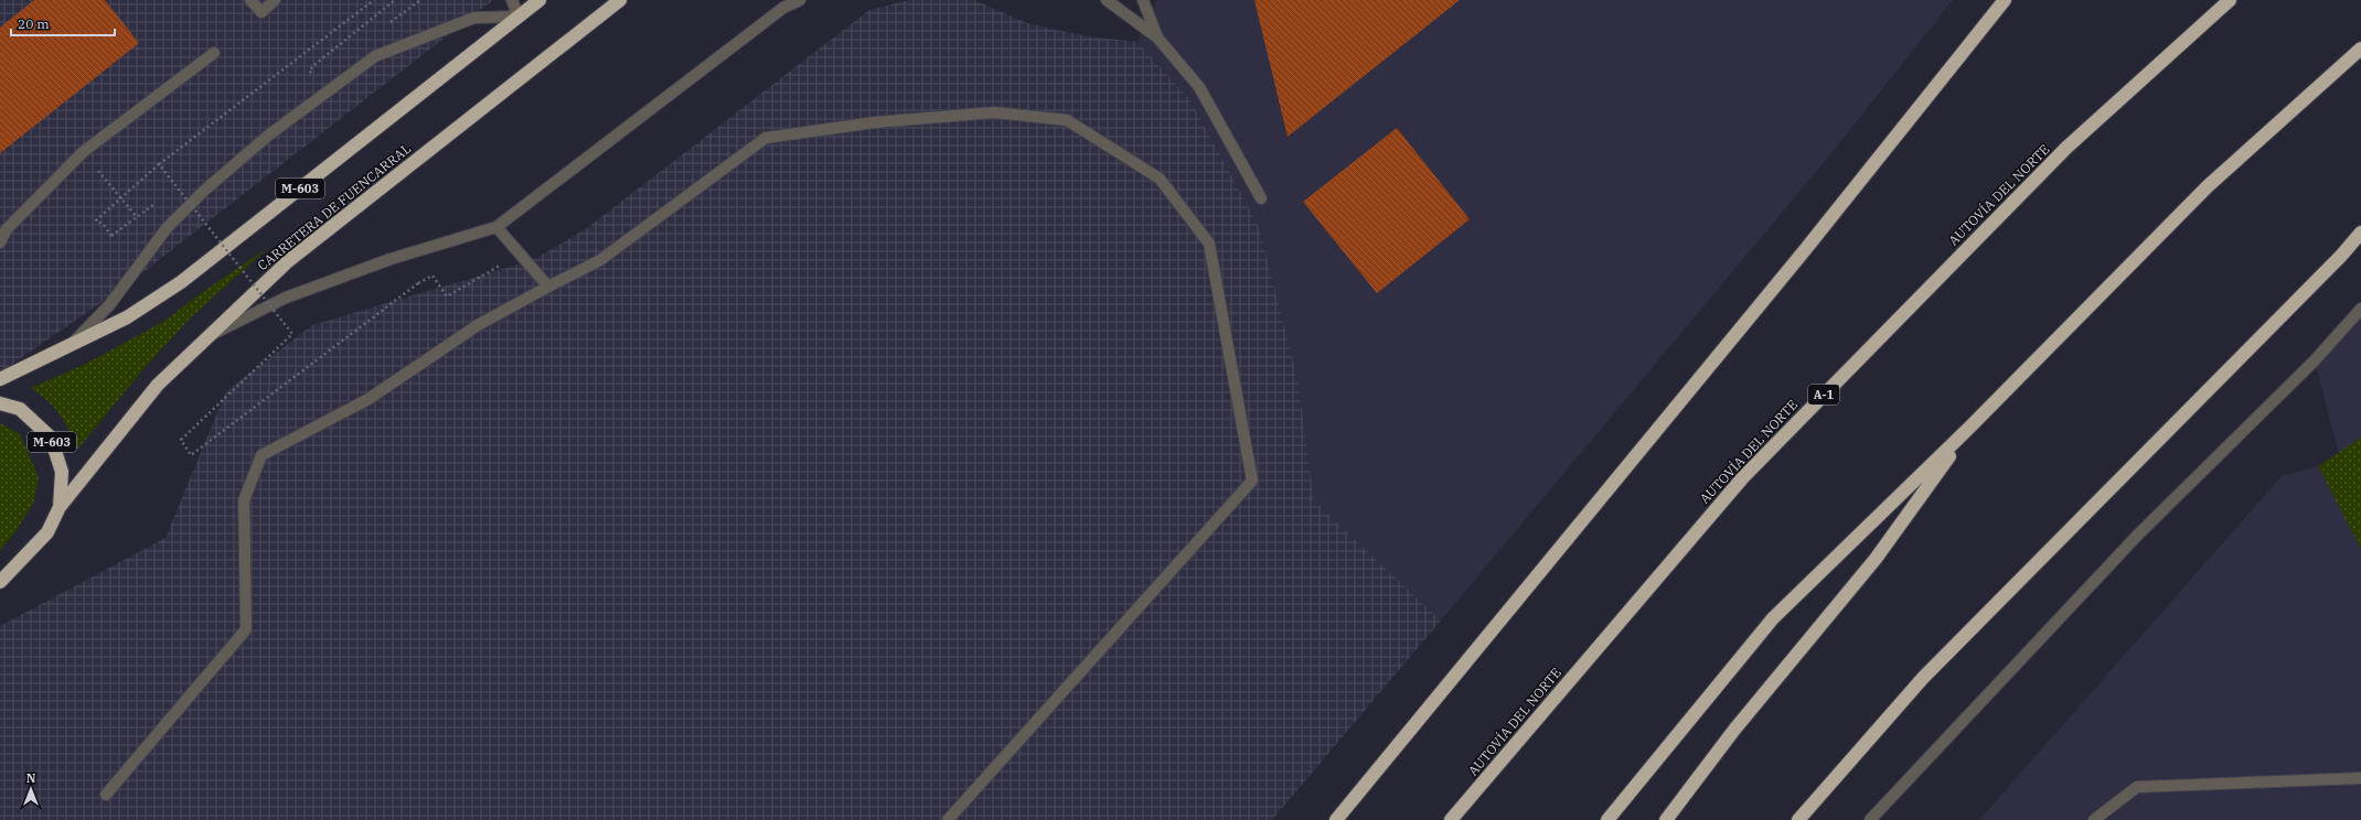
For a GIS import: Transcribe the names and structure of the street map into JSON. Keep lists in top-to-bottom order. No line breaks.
{"streets":{"highway":["M-603","AUTOVÍA DEL NORTE","CARRETERA DE FUENCARRAL","A-1"]},"crossings":[["M-603","CARRETERA DE FUENCARRAL"]],"scale_bar":"20 m","north":"top"}
